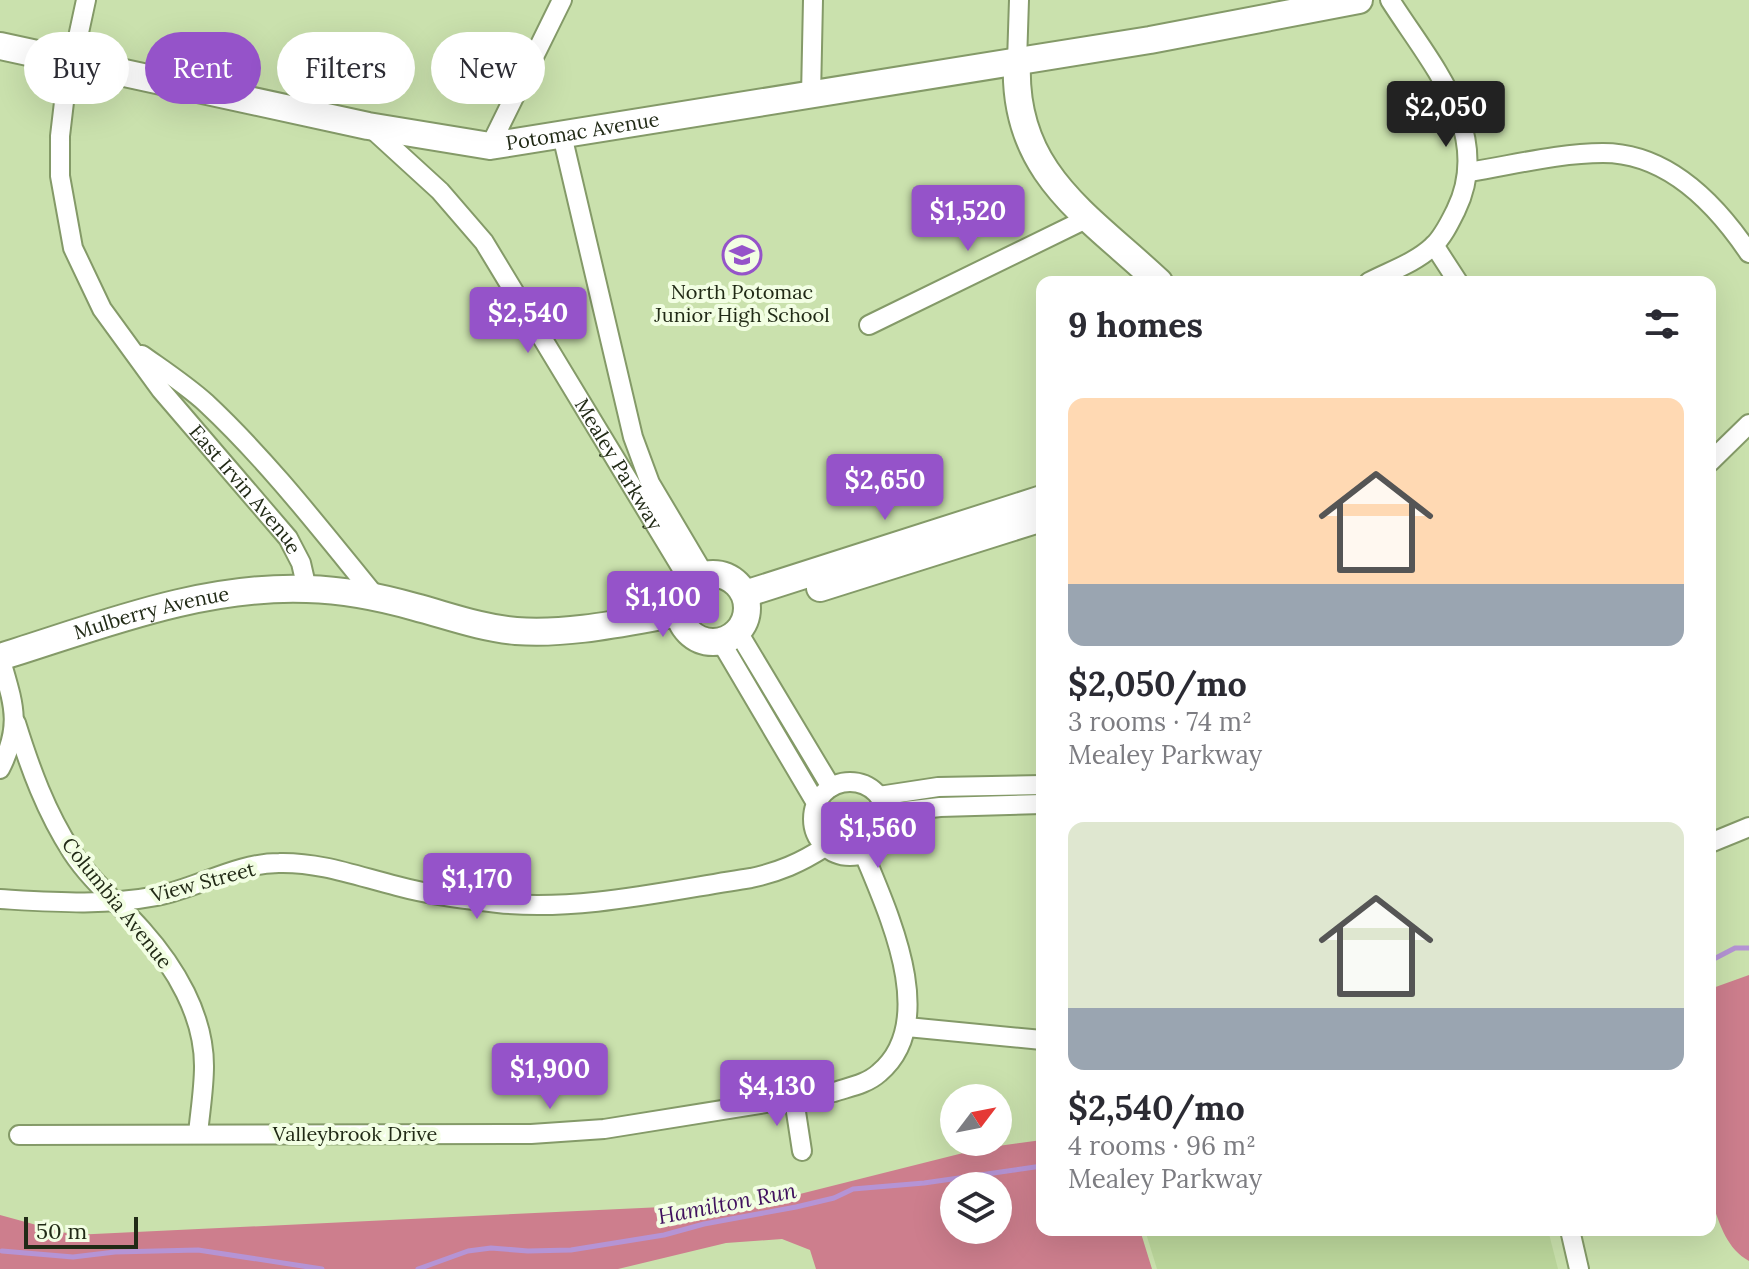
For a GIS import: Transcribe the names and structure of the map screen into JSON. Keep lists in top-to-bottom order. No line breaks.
{"streets":{"street":["Potomac Avenue","Mealey Parkway","East Irvin Avenue","Mulberry Avenue","View Street","Columbia Avenue","Valleybrook Drive"]},"crossings":[["Potomac Avenue","Mealey Parkway"],["East Irvin Avenue","Mulberry Avenue"],["Mulberry Avenue","Columbia Avenue"],["View Street","Columbia Avenue"],["View Street","Valleybrook Drive"],["Columbia Avenue","Valleybrook Drive"]],"water":["Hamilton Run"],"places":{"school or university":["North Potomac Junior High School"]},"scale_bar":"50 m","north":"top right","page":{"chip":["Buy","Rent","Filters","New"],"price":["$2,050","$1,520","$2,540","$2,650","$1,100","$1,560","$1,170","$1,900","$4,130"],"heading":"9 homes","list":[{"name":"$2,050/mo","note":"3 rooms · 74 m² · Mealey Parkway"},{"name":"$2,540/mo","note":"4 rooms · 96 m² · Mealey Parkway"}],"scale":"50 m"}}
